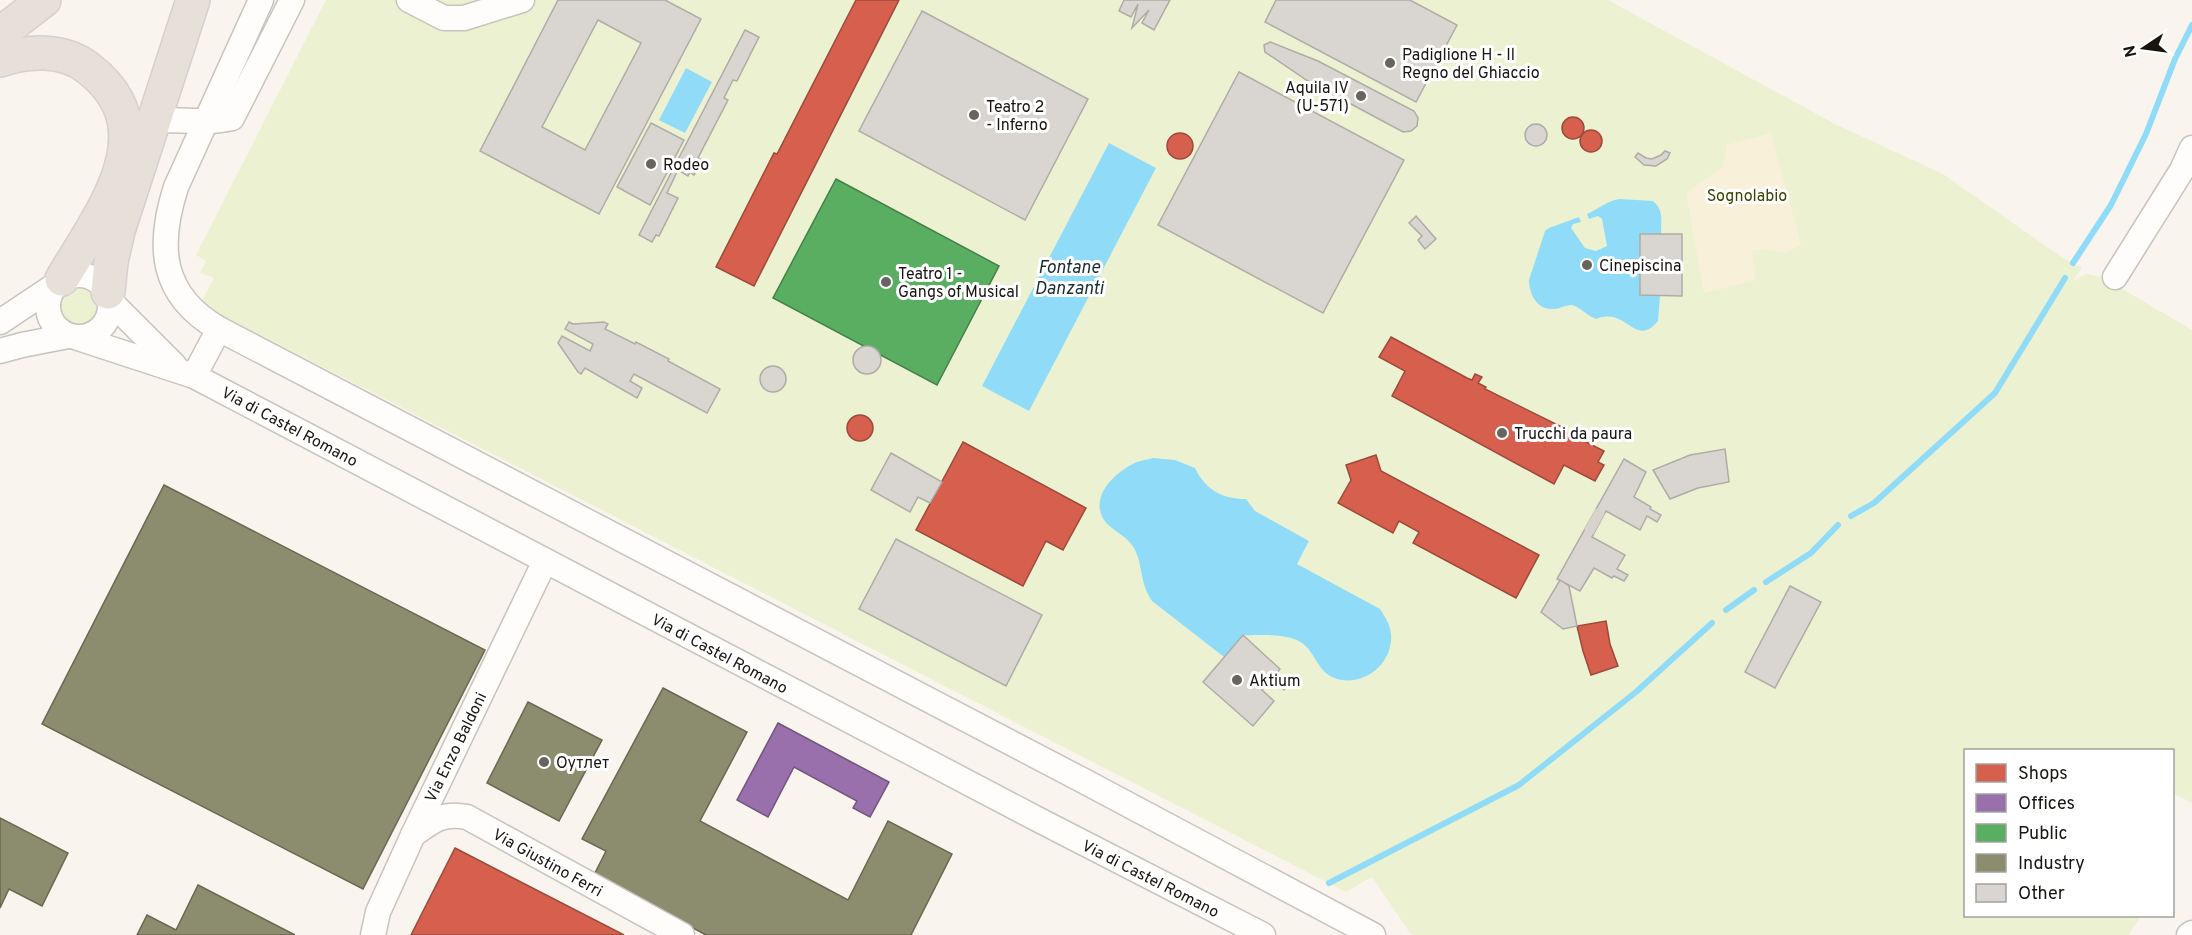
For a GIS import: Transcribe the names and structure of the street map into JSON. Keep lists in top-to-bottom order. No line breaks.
{"streets":{"street":["Via di Castel Romano","Via Enzo Baldoni","Via Giustino Ferri"]},"crossings":[["Via di Castel Romano","Via Enzo Baldoni"],["Via Enzo Baldoni","Via Giustino Ferri"]],"water":["Fontane Danzanti"],"parks":["Sognolabio"],"places":["Padiglione H - Il Regno del Ghiaccio","Aquila IV (U-571)","Teatro 2 - Inferno","Rodeo","Cinepiscina","Teatro 1 - Gangs of Musical","Trucchi da paura","Aktium","Оутлет"],"legend":["Shops","Offices","Public","Industry","Other"],"north":"left"}
